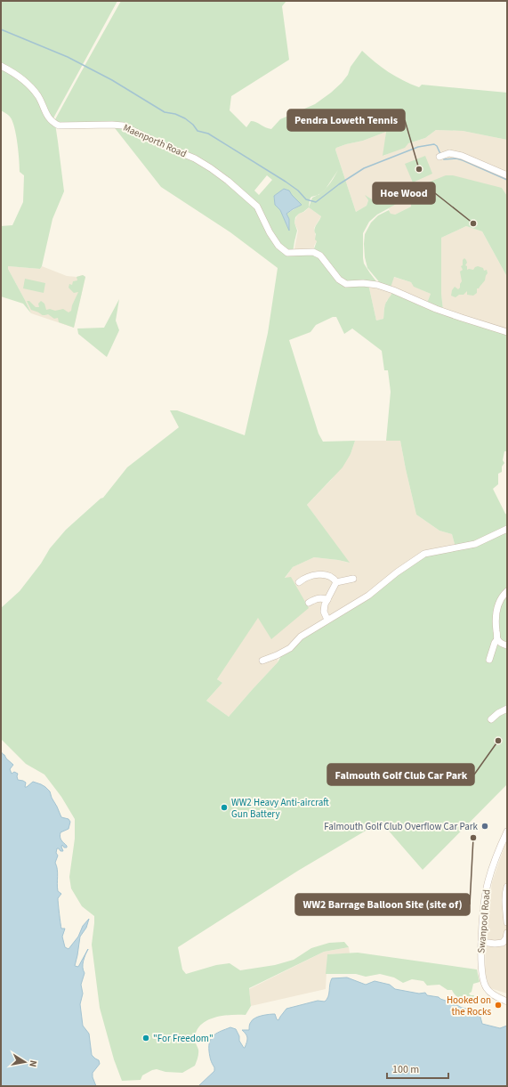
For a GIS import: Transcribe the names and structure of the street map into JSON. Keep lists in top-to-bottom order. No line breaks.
{"streets":{"street":["Maenporth Road","Swanpool Road"]},"places":["Pendra Loweth Tennis","Hoe Wood","Falmouth Golf Club Car Park","WW2 Heavy Anti-aircraft Gun Battery","Falmouth Golf Club Overflow Car Park","WW2 Barrage Balloon Site (site of)","Hooked on the Rocks","\"For Freedom\""],"scale_bar":"100 m","north":"right"}
